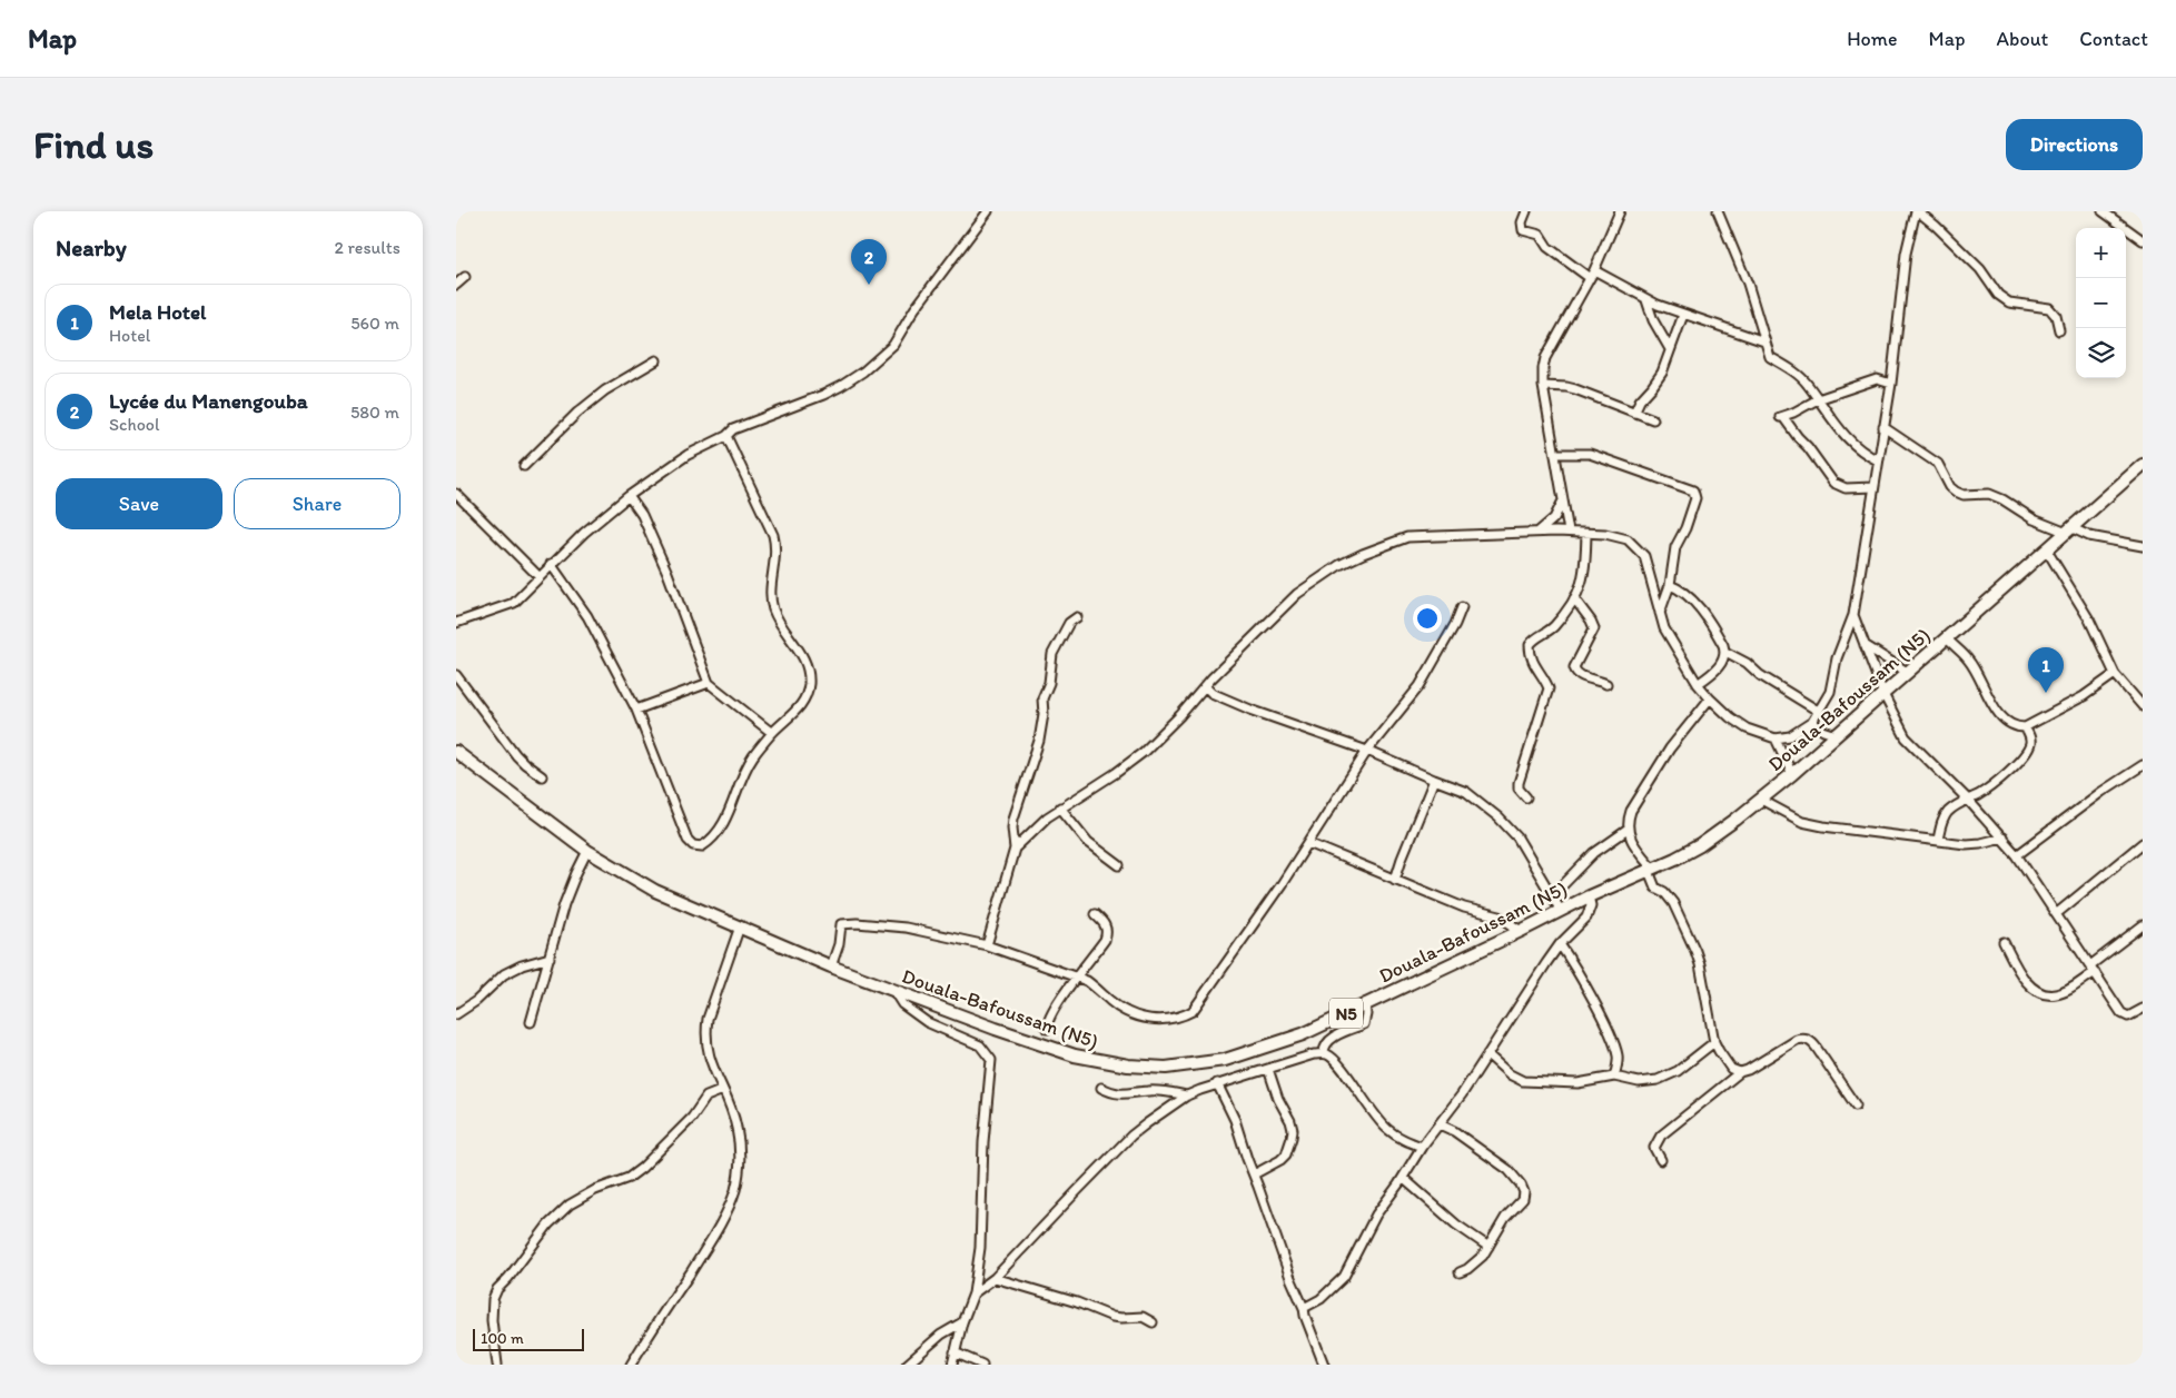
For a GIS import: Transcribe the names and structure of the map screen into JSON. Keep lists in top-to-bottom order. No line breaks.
{"streets":{"highway":["Douala-Bafoussam (N5)","N5"]},"scale_bar":"100 m","page":{"header":"Map","nav":["Home","Map","About","Contact"],"buttons":["Directions",["Save","Share"]],"title":"Find us","heading":["Nearby","2 results"],"map_buttons":["+","−"],"pins":["2","1"],"list":[{"mark":"1","name":"Mela Hotel","note":"Hotel","value":"560 m"},{"mark":"2","name":"Lycée du Manengouba","note":"School","value":"580 m"}],"scale":"100 m"}}
